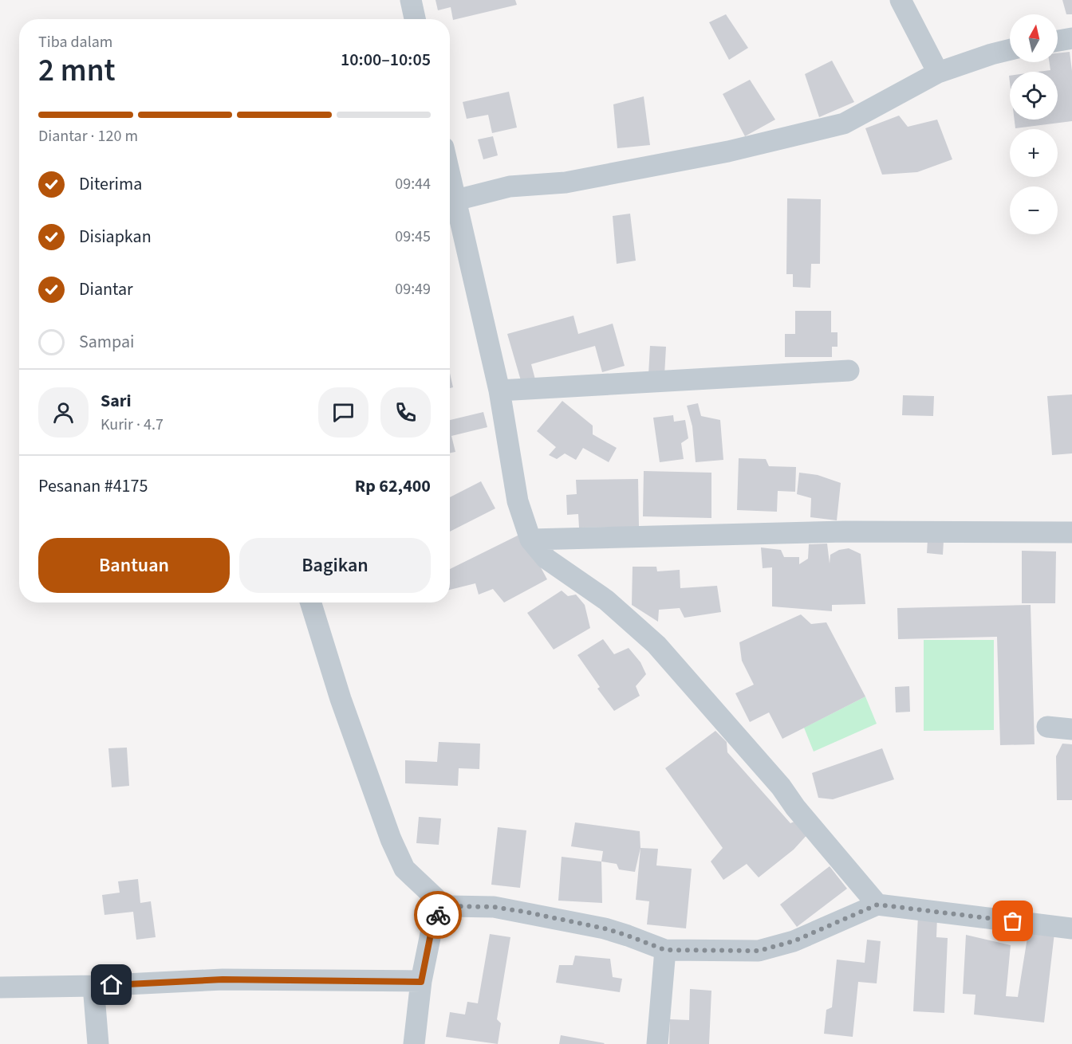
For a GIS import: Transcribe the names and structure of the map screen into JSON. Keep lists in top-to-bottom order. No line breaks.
{"north":"top","page":{"map_buttons":["+","−"],"heading":["2 mnt","Tiba dalam","10:00–10:05"],"panel":["Sari","Kurir · 4.7","Pesanan #4175","Rp 62,400"],"bar":"Diantar · 120 m","list":[["Diterima","09:44"],["Disiapkan","09:45"],["Diantar","09:49"],"Sampai"],"buttons":["Bantuan","Bagikan"]}}
